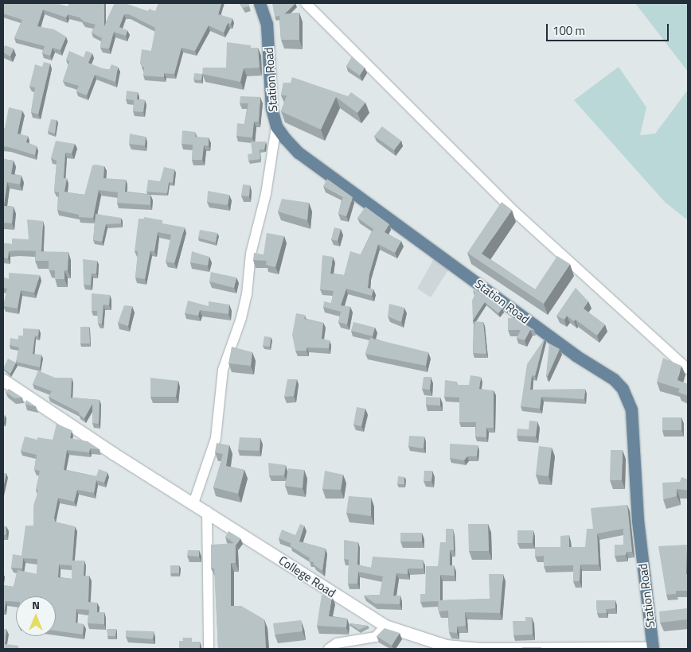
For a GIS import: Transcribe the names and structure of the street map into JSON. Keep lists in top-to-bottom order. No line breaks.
{"streets":{"main road":["Station Road","College Road"]},"crossings":[["Station Road","College Road"]],"scale_bar":"100 m","north":"top"}
